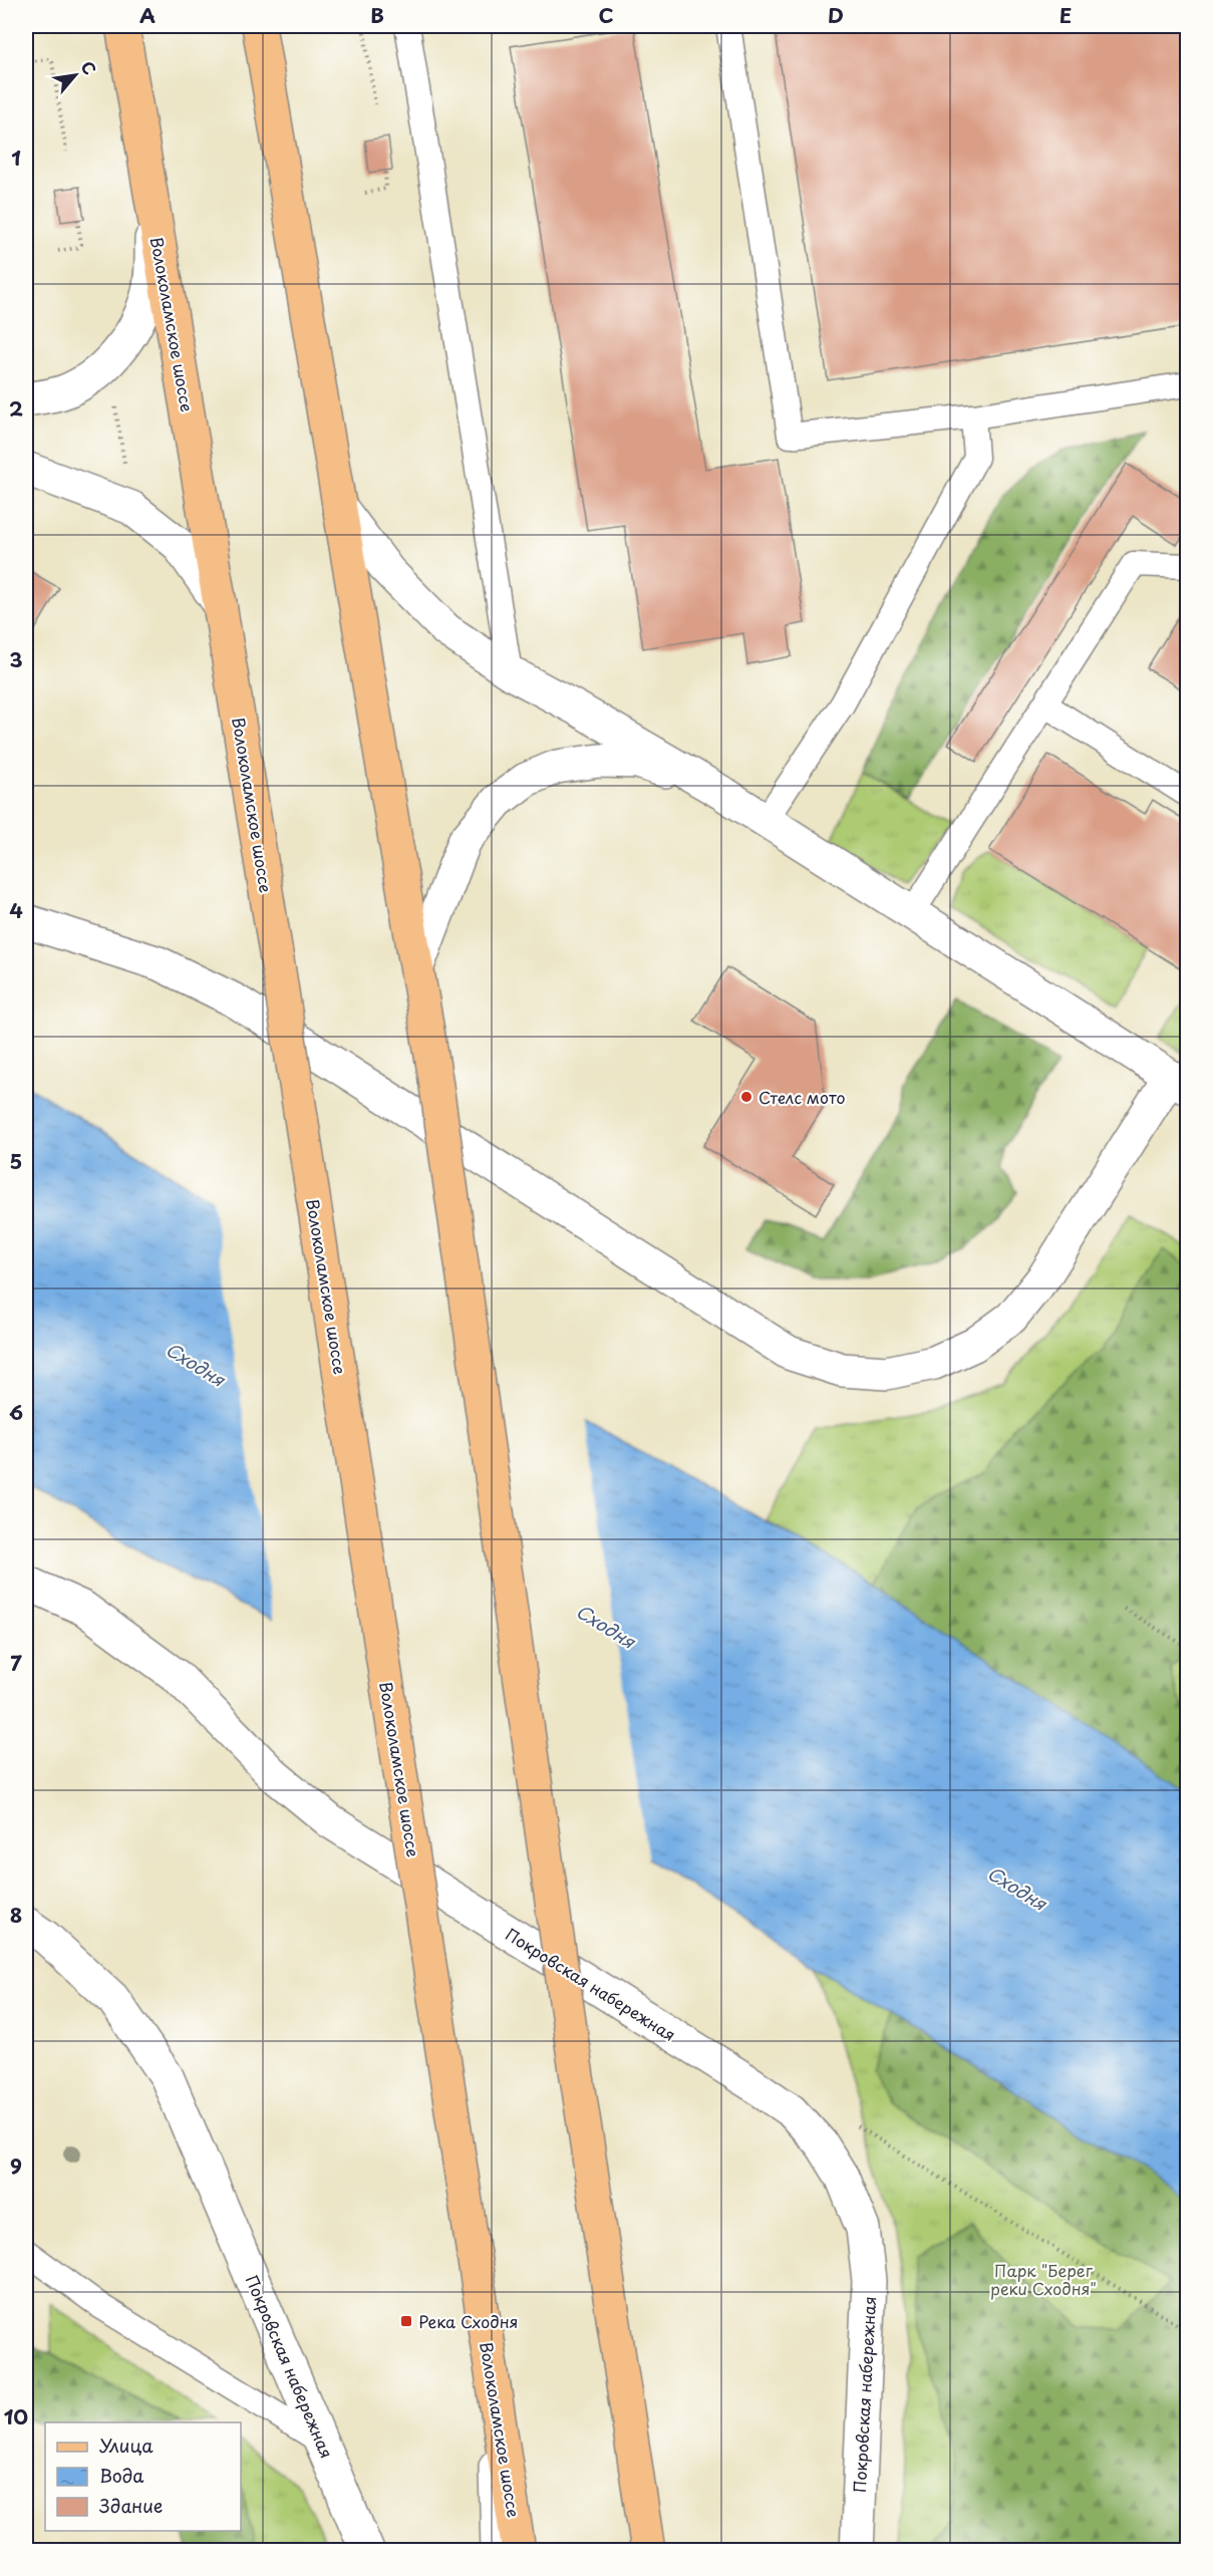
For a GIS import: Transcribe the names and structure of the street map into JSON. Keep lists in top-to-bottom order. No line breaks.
{"streets":{"main road":["Волоколамское шоссе"],"street":["Покровская набережная"]},"water":["Сходня"],"parks":["Парк \"Берег реки Сходня\""],"places":{"other":["Стелс мото"],"transit":["Река Сходня"]},"legend":["Улица","Вода","Здание"],"north":"top right","grid":{"columns":["A","B","C","D","E"],"rows":["1","2","3","4","5","6","7","8","9","10"]}}
